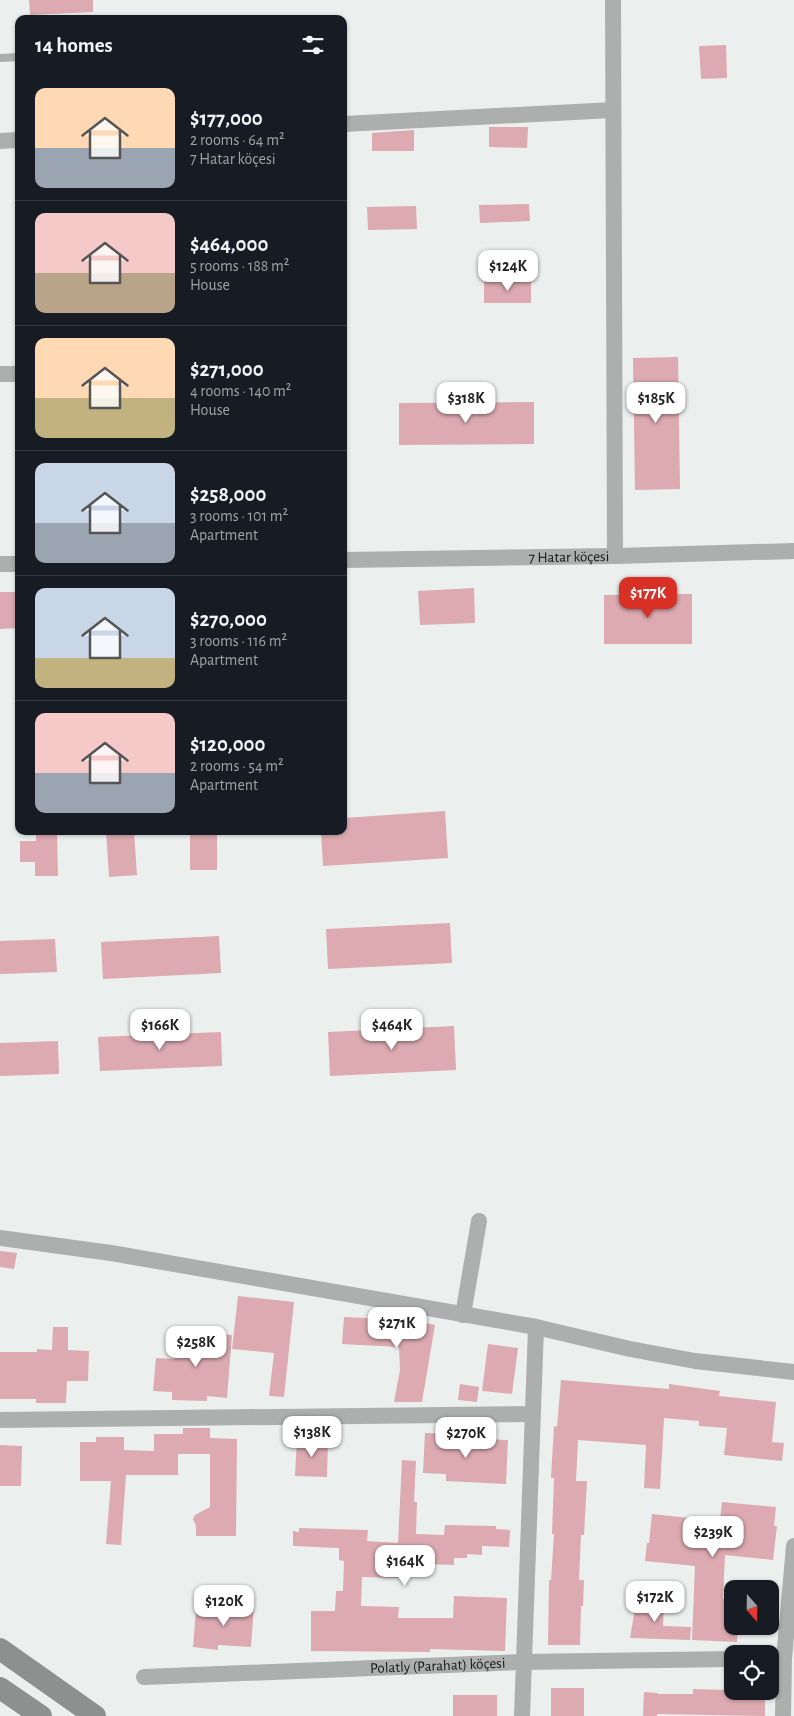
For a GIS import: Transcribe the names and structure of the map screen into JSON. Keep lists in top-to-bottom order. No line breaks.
{"streets":{"street":["7 Hatar köçesi","Polatly (Parahat) köçesi"]},"north":"bottom","page":{"heading":"14 homes","list":[{"name":"$177,000","note":"2 rooms · 64 m² · 7 Hatar köçesi"},{"name":"$464,000","note":"5 rooms · 188 m² · House"},{"name":"$271,000","note":"4 rooms · 140 m² · House"},{"name":"$258,000","note":"3 rooms · 101 m² · Apartment"},{"name":"$270,000","note":"3 rooms · 116 m² · Apartment"},{"name":"$120,000","note":"2 rooms · 54 m² · Apartment"}],"price":["$124K","$318K","$185K","$177K","$166K","$464K","$271K","$258K","$138K","$270K","$239K","$164K","$172K","$120K"]}}
